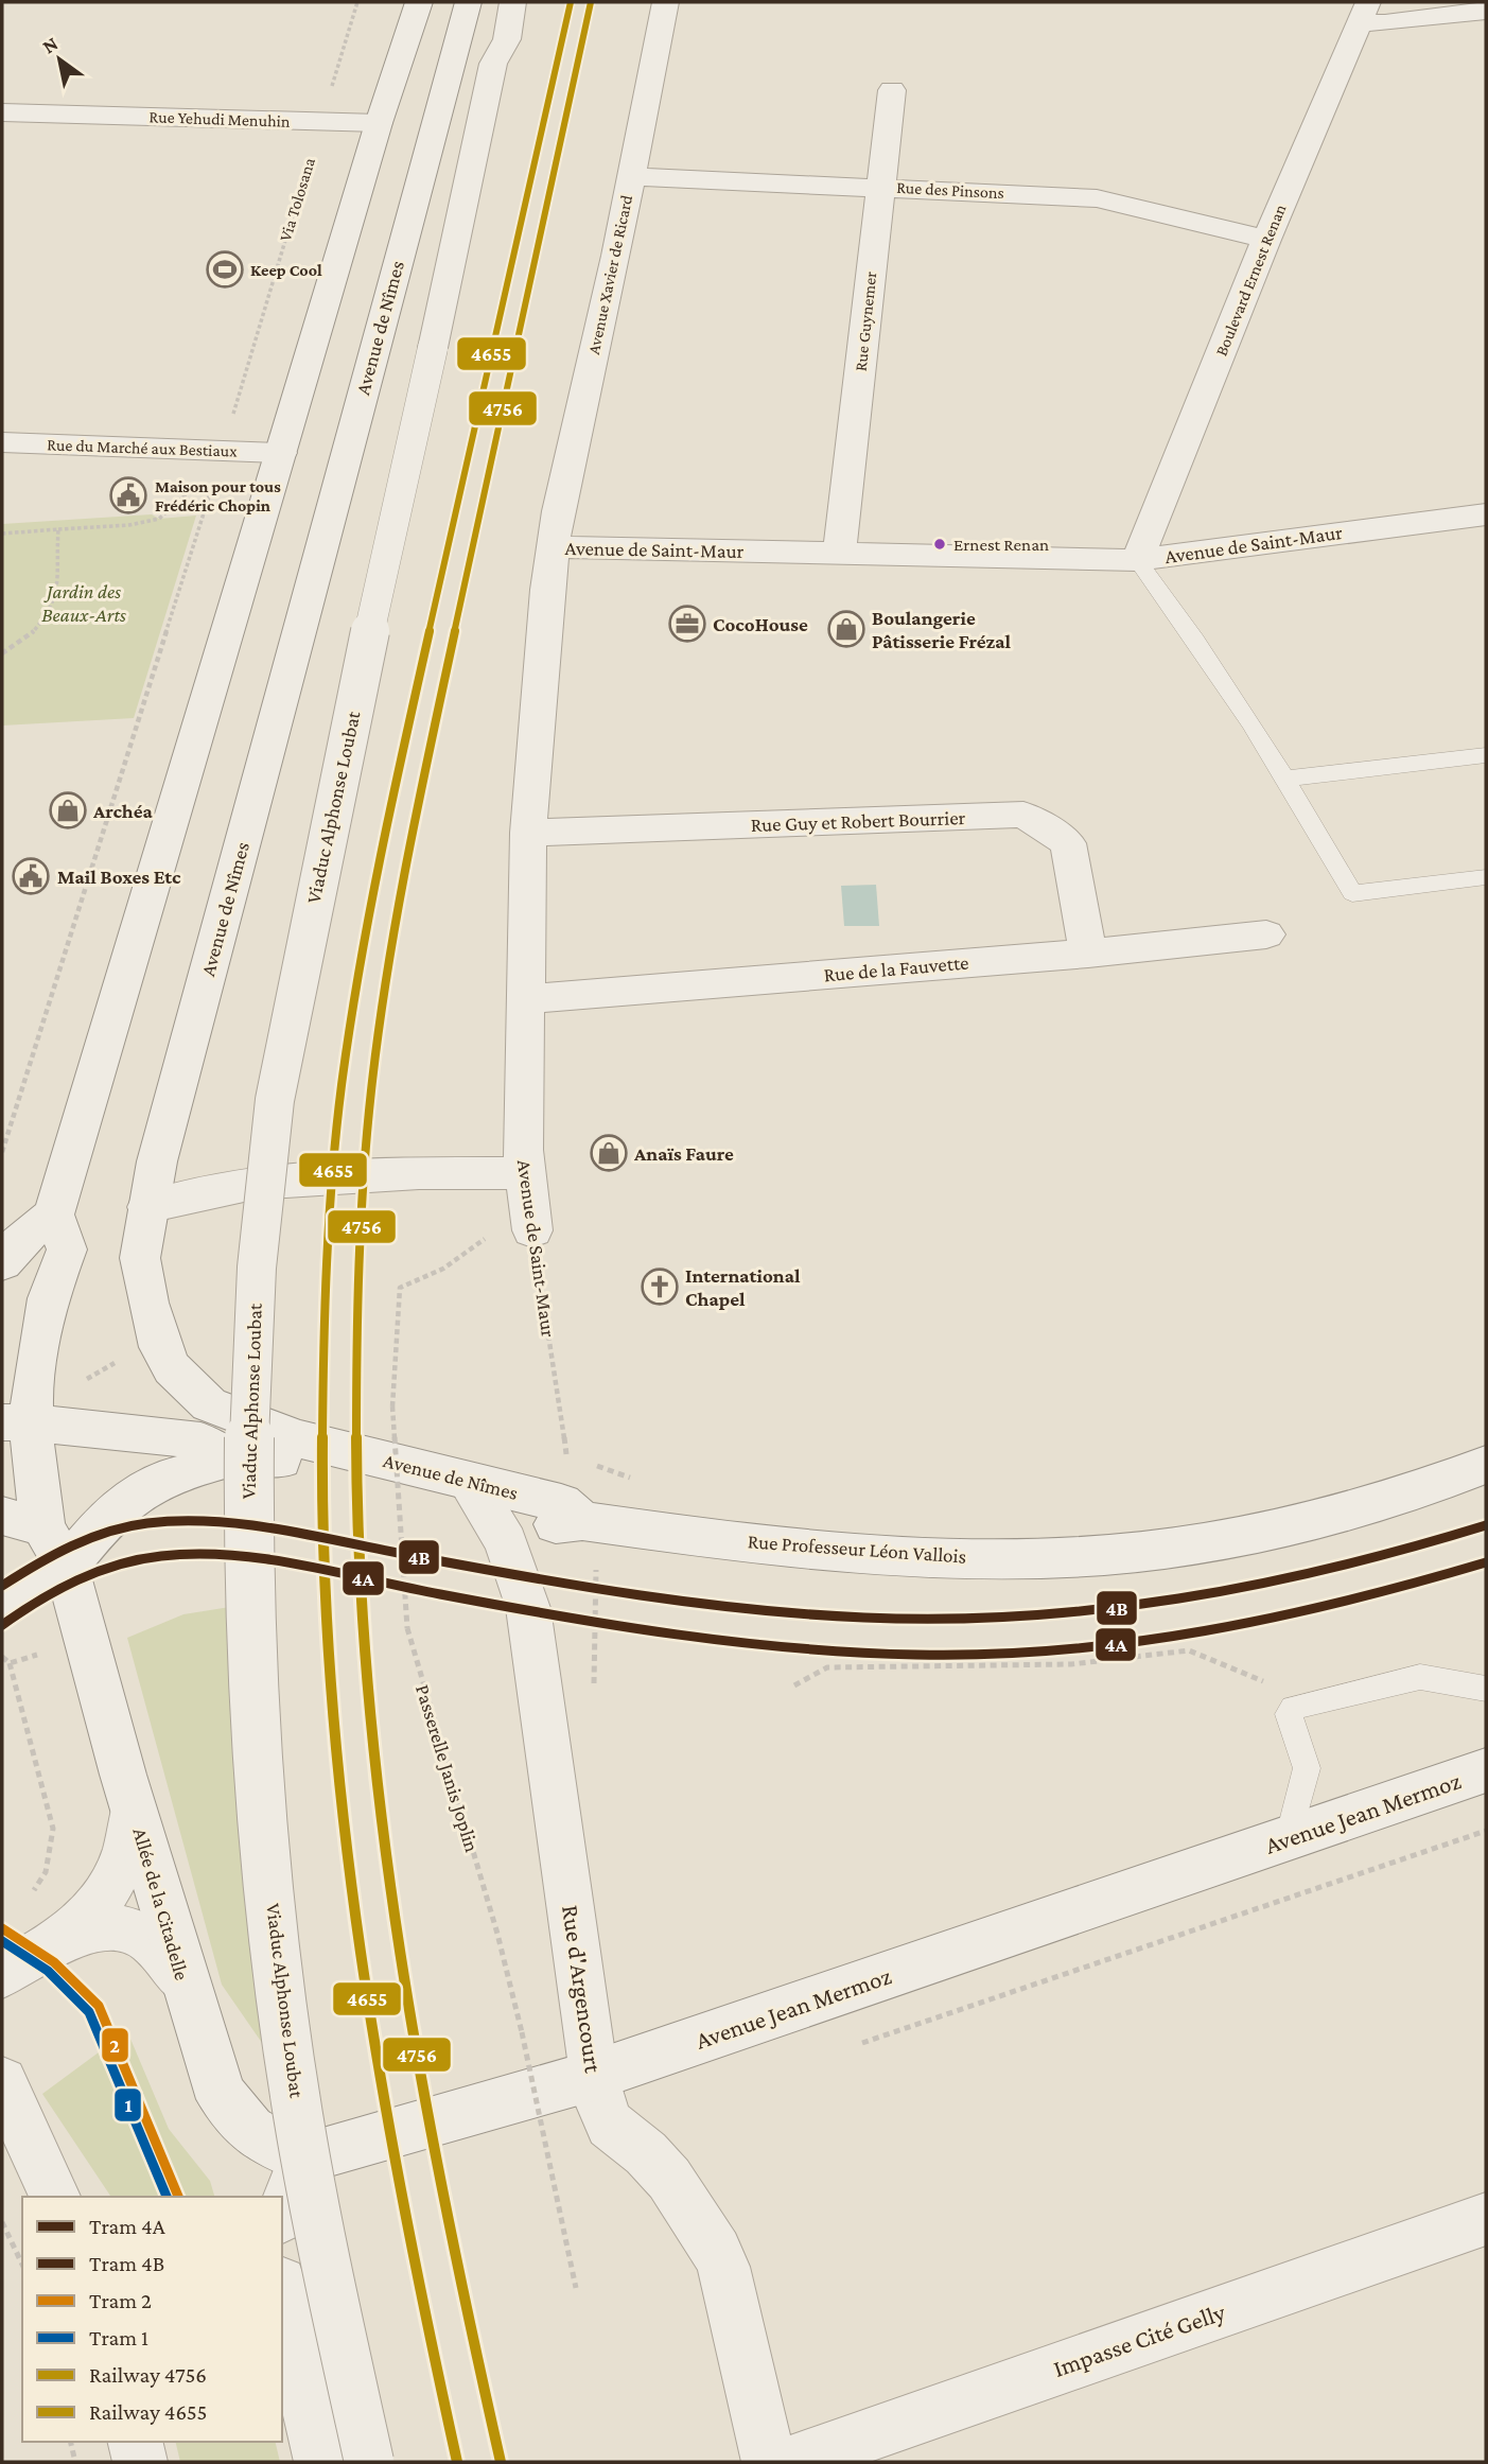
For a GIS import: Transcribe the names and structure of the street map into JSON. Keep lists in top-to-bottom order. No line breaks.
{"streets":{"street":["Rue Yehudi Menuhin","Rue des Pinsons","Avenue Xavier de Ricard","Boulevard Ernest Renan","Rue Guynemer","Avenue de Nîmes","Rue du Marché aux Bestiaux","Avenue de Saint-Maur","Viaduc Alphonse Loubat","Rue Guy et Robert Bourrier","Rue de la Fauvette","Rue Professeur Léon Vallois","Avenue Jean Mermoz","Allée de la Citadelle","Rue d'Argencourt","Impasse Cité Gelly"],"path":["Via Tolosana","Passerelle Janis Joplin"]},"crossings":[["Rue Yehudi Menuhin","Via Tolosana"],["Rue des Pinsons","Avenue Xavier de Ricard"],["Rue des Pinsons","Boulevard Ernest Renan"],["Rue des Pinsons","Rue Guynemer"],["Via Tolosana","Rue du Marché aux Bestiaux"],["Avenue Xavier de Ricard","Avenue de Saint-Maur"],["Boulevard Ernest Renan","Avenue de Saint-Maur"],["Rue Guynemer","Avenue de Saint-Maur"],["Avenue de Nîmes","Viaduc Alphonse Loubat"],["Avenue de Nîmes","Rue Professeur Léon Vallois"],["Avenue de Nîmes","Rue d'Argencourt"],["Avenue de Saint-Maur","Rue Guy et Robert Bourrier"],["Avenue de Saint-Maur","Rue de la Fauvette"],["Rue Guy et Robert Bourrier","Rue de la Fauvette"],["Rue Professeur Léon Vallois","Allée de la Citadelle"],["Rue Professeur Léon Vallois","Rue d'Argencourt"],["Avenue Jean Mermoz","Rue d'Argencourt"]],"parks":["Jardin des Beaux-Arts"],"places":{"sports":["Keep Cool"],"public building":["Maison pour tous Frédéric Chopin","Mail Boxes Etc"],"other":["Ernest Renan"],"office":["CocoHouse"],"shop":["Boulangerie Pâtisserie Frézal","Archéa","Anaïs Faure"],"church":["International Chapel"]},"lines":["rail line 4756","rail line 4655","tram line 4B","tram line 4A","tram line 2","tram line 1"],"legend":["Tram 4A","Tram 4B","Tram 2","Tram 1","Railway 4756","Railway 4655"],"north":"top left"}
